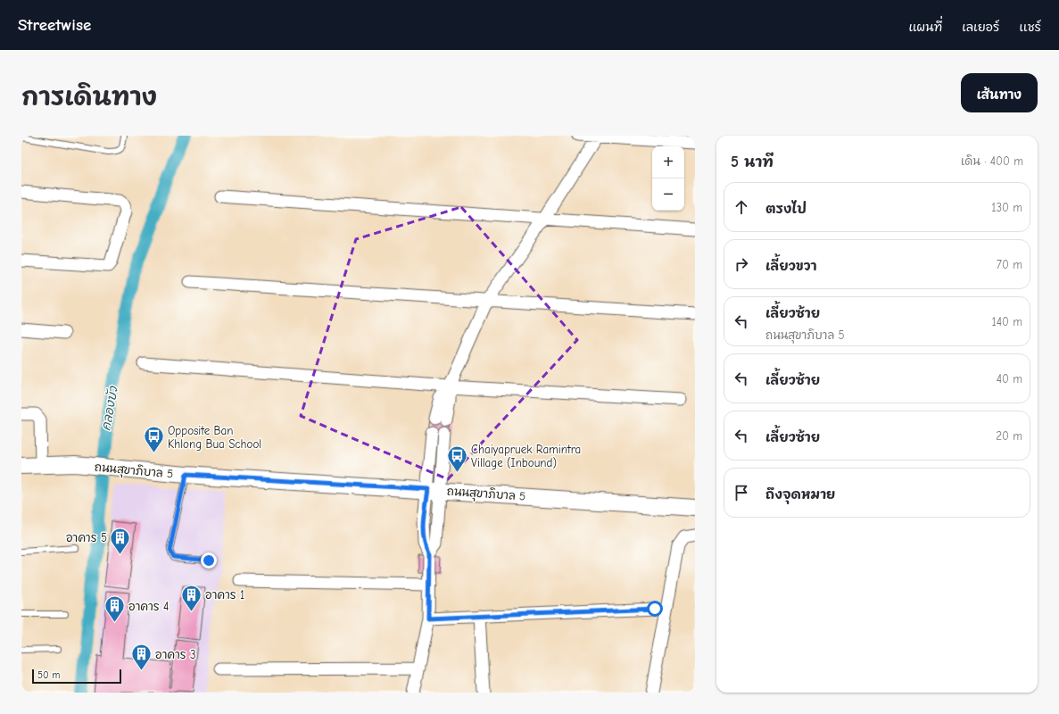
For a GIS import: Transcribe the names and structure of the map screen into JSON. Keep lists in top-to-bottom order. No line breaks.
{"streets":{"street":["ถนนสุขาภิบาล 5"]},"water":["คลองบัว"],"places":{"bus stop":["Opposite Ban Khlong Bua School","Chaiyapruek Ramintra Village (Inbound)"],"building":["อาคาร 5","อาคาร 1","อาคาร 4","อาคาร 3"]},"scale_bar":"50 m","page":{"header":"Streetwise","nav":["แผนที่","เลเยอร์","แชร์"],"title":"การเดินทาง","buttons":"เส้นทาง","heading":["5 นาที","เดิน · 400 m"],"map_buttons":["+","−"],"list":[["ตรงไป","130 m"],["เลี้ยวขวา","70 m"],["เลี้ยวซ้าย","ถนนสุขาภิบาล 5","140 m"],["เลี้ยวซ้าย","40 m"],["เลี้ยวซ้าย","20 m"],"ถึงจุดหมาย"],"scale":"50 m"}}
